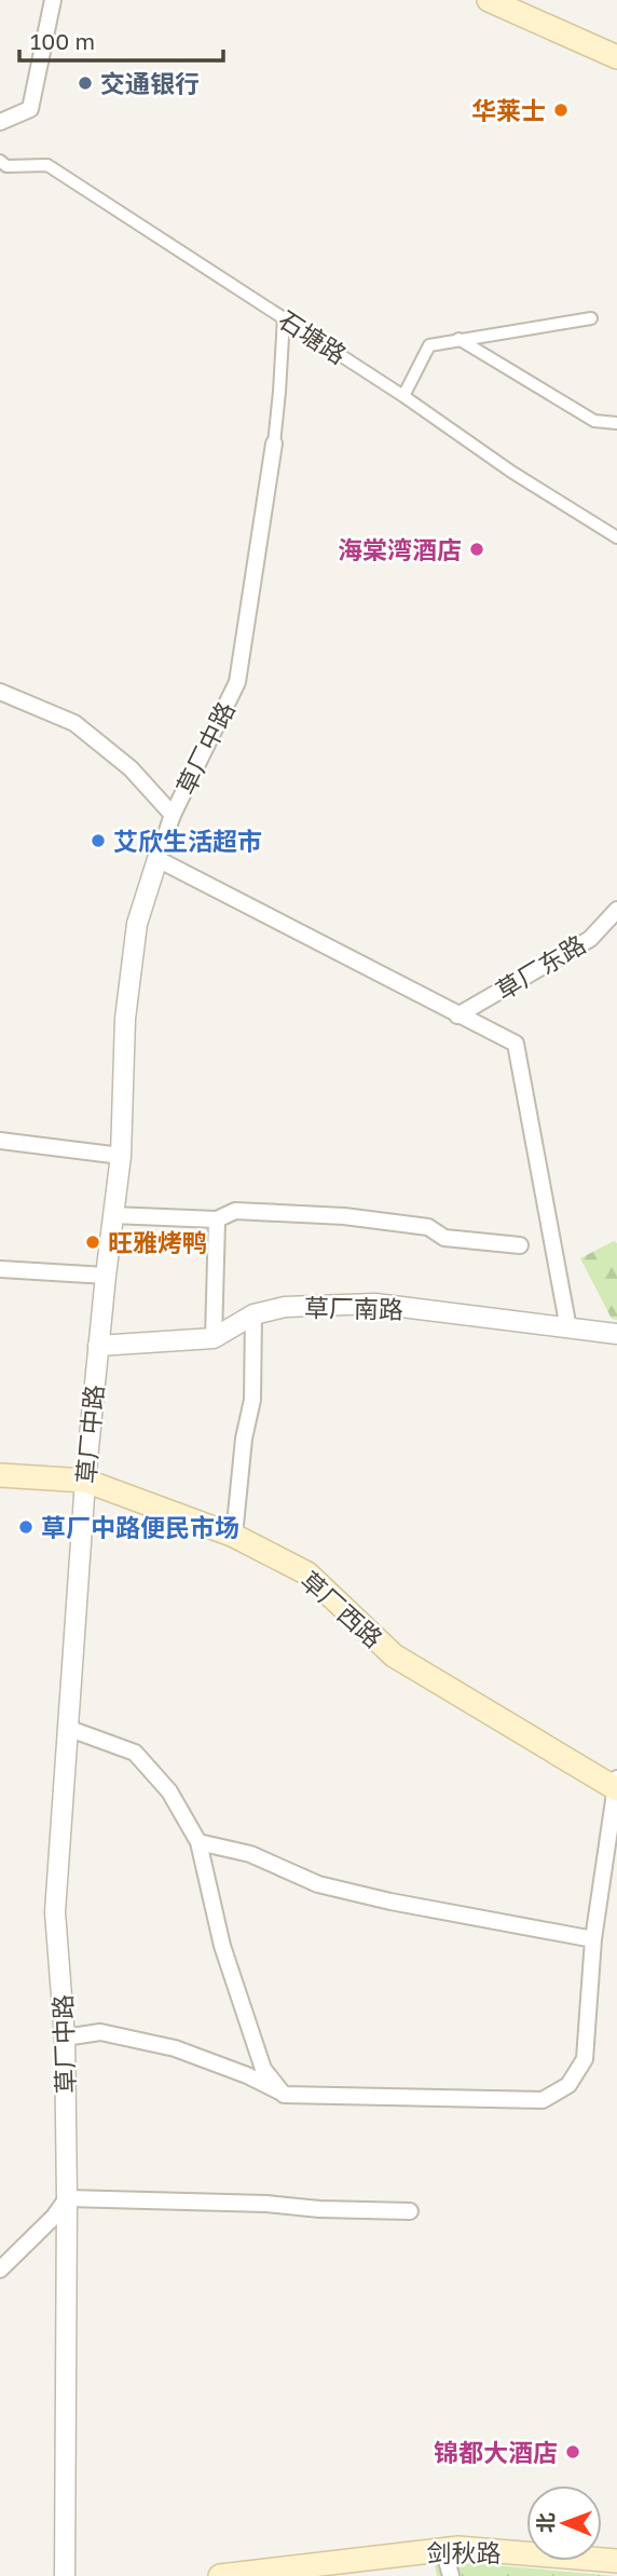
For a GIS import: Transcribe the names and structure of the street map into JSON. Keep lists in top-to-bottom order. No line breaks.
{"streets":{"main road":["草厂西路","剑秋路"],"street":["石塘路","草厂中路","草厂东路","草厂南路"]},"crossings":[["石塘路","草厂中路"],["草厂中路","草厂南路"],["草厂中路","草厂西路"]],"places":["交通银行","华莱士","海棠湾酒店","艾欣生活超市","旺雅烤鸭","草厂中路便民市场","锦都大酒店"],"scale_bar":"100 m","north":"left"}
